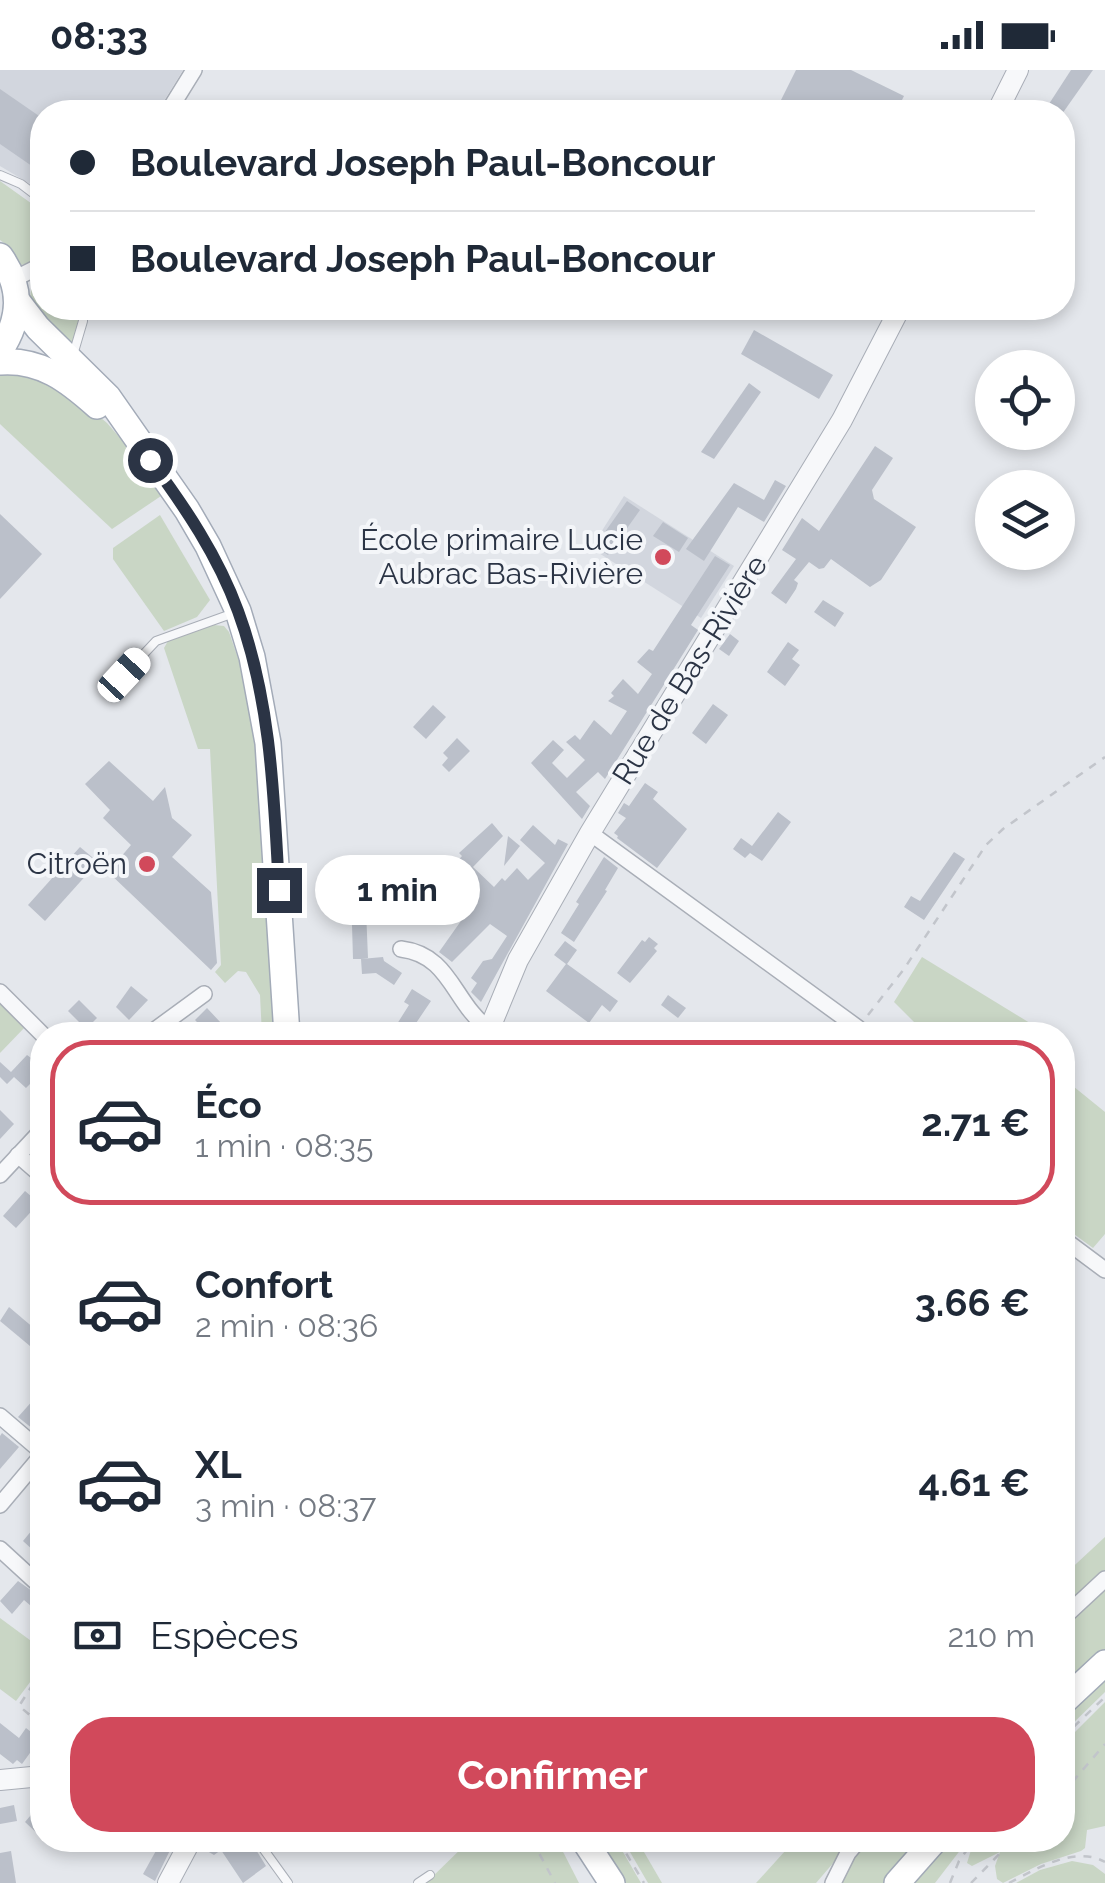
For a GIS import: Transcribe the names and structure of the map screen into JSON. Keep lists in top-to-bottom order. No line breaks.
{"streets":{"street":["Rue de Bas-Rivière"]},"places":["École primaire Lucie Aubrac Bas-Rivière","Citroën"],"page":{"status":"08:33","banner":["Boulevard Joseph Paul-Boncour","Boulevard Joseph Paul-Boncour"],"bubble":"1 min","list":[{"name":"Éco","note":"1 min · 08:35","value":"2.71 €"},{"name":"Confort","note":"2 min · 08:36","value":"3.66 €"},{"name":"XL","note":"3 min · 08:37","value":"4.61 €"}],"pay":["Espèces","210 m"],"buttons":"Confirmer"}}
